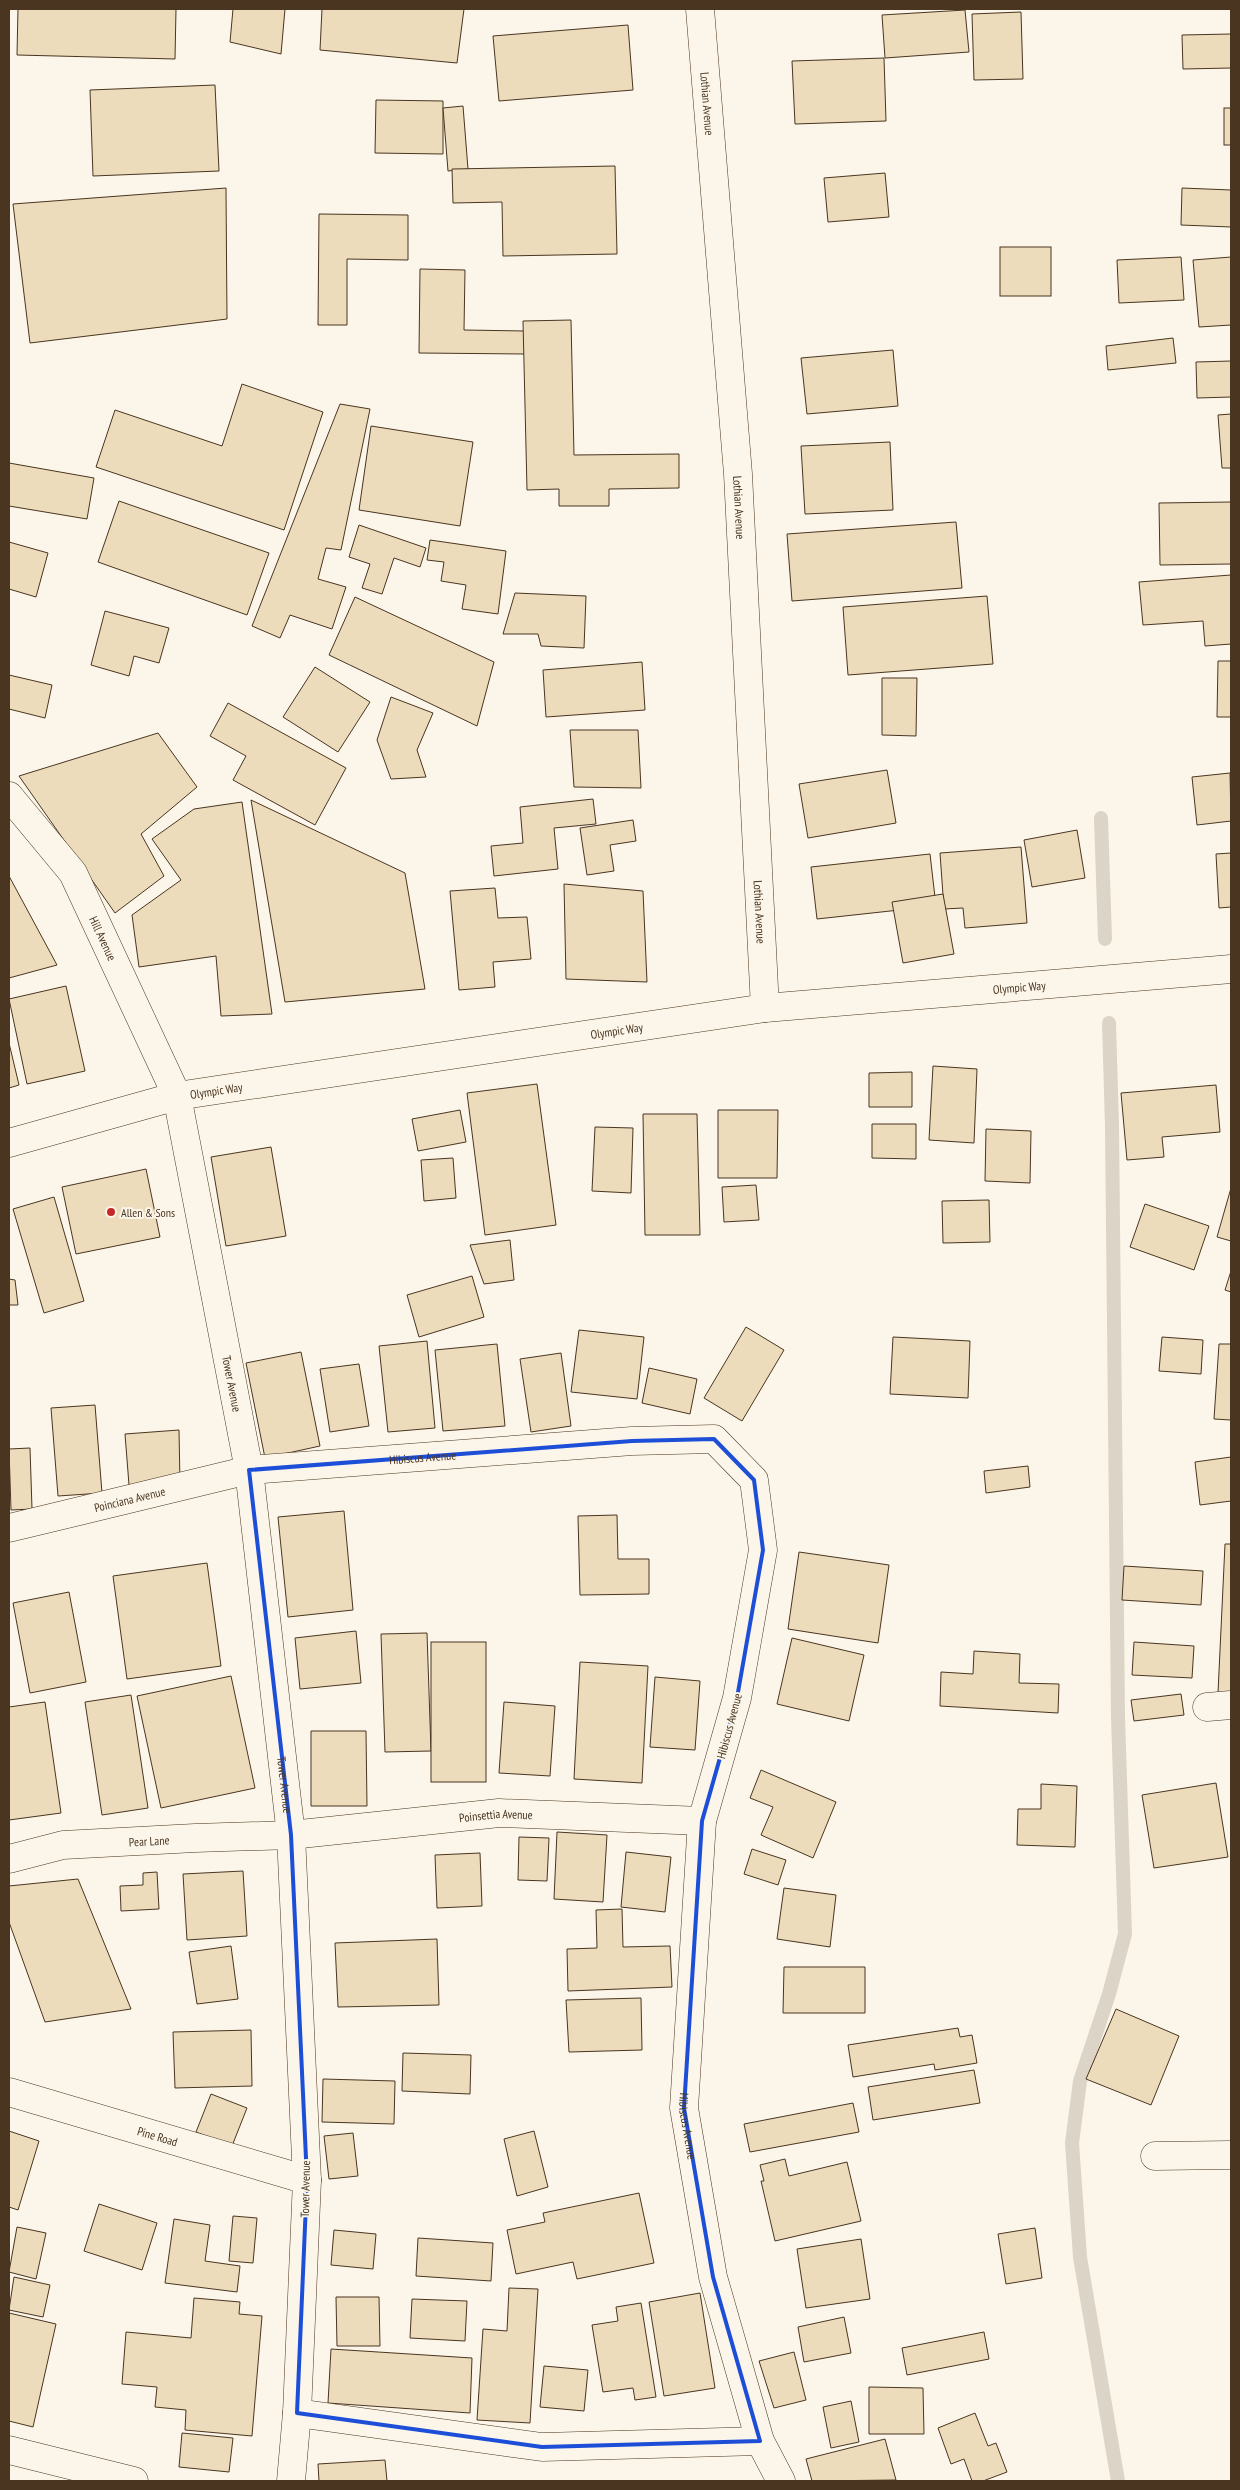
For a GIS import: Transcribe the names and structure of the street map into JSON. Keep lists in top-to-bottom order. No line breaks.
{"streets":{"street":["Lothian Avenue","Hill Avenue","Olympic Way","Tower Avenue","Hibiscus Avenue","Poinciana Avenue","Poinsettia Avenue","Pear Lane","Pine Road"]},"crossings":[["Lothian Avenue","Olympic Way"],["Hill Avenue","Olympic Way"],["Hill Avenue","Tower Avenue"],["Olympic Way","Tower Avenue"],["Tower Avenue","Hibiscus Avenue"],["Tower Avenue","Poinciana Avenue"],["Tower Avenue","Poinsettia Avenue"],["Tower Avenue","Pear Lane"],["Tower Avenue","Pine Road"],["Hibiscus Avenue","Poinciana Avenue"],["Hibiscus Avenue","Poinsettia Avenue"],["Poinsettia Avenue","Pear Lane"]],"places":["Allen & Sons"]}
